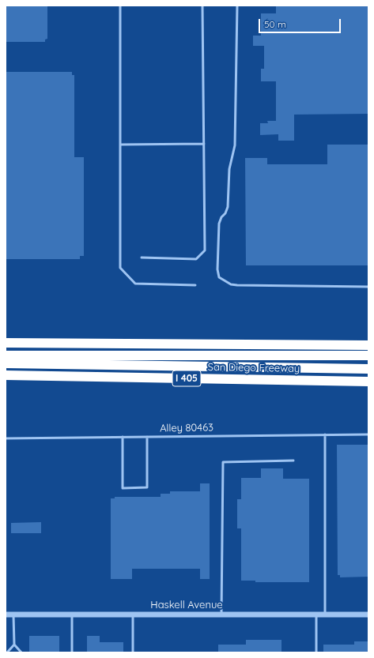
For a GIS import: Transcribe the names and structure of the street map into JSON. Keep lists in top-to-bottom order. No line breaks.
{"streets":{"highway":["San Diego Freeway","I 405"],"street":["Haskell Avenue"],"lane":["Alley 80463"]},"scale_bar":"50 m"}
